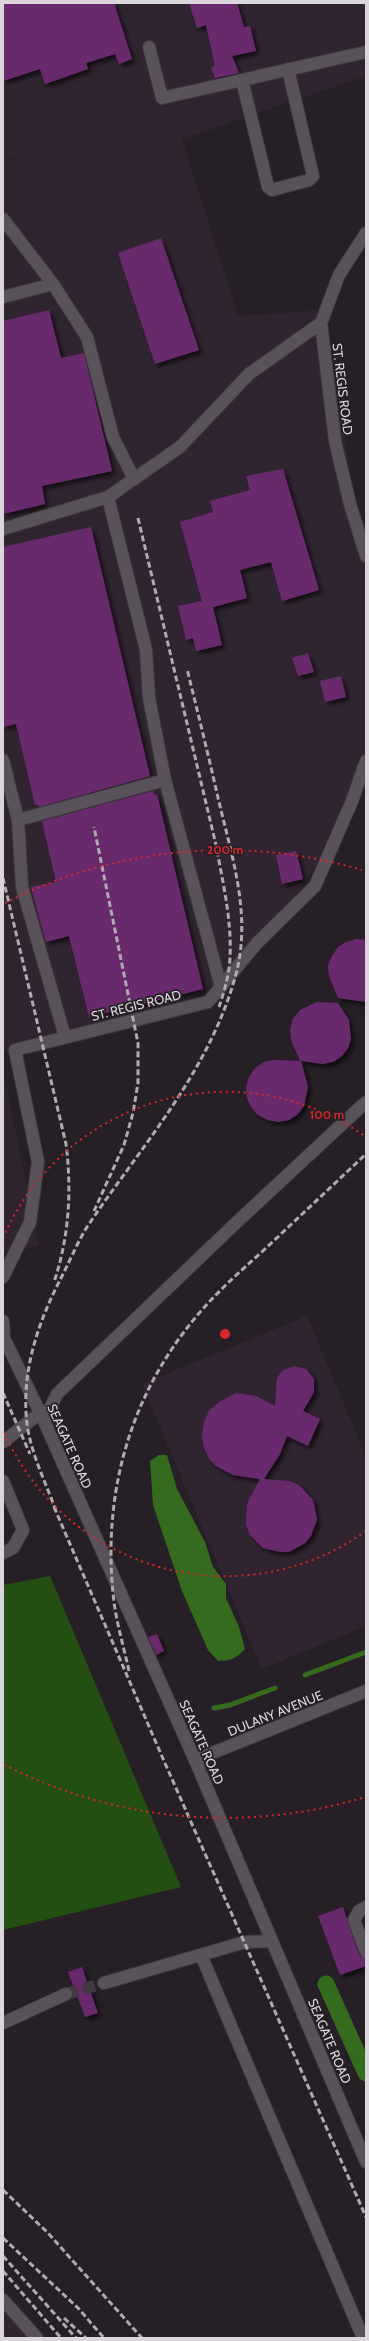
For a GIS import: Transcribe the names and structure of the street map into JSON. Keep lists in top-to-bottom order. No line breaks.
{"streets":{"street":["ST. REGIS ROAD","SEAGATE ROAD","DULANY AVENUE"]},"crossings":[["SEAGATE ROAD","DULANY AVENUE"]],"rings":["200 m","100 m"]}
